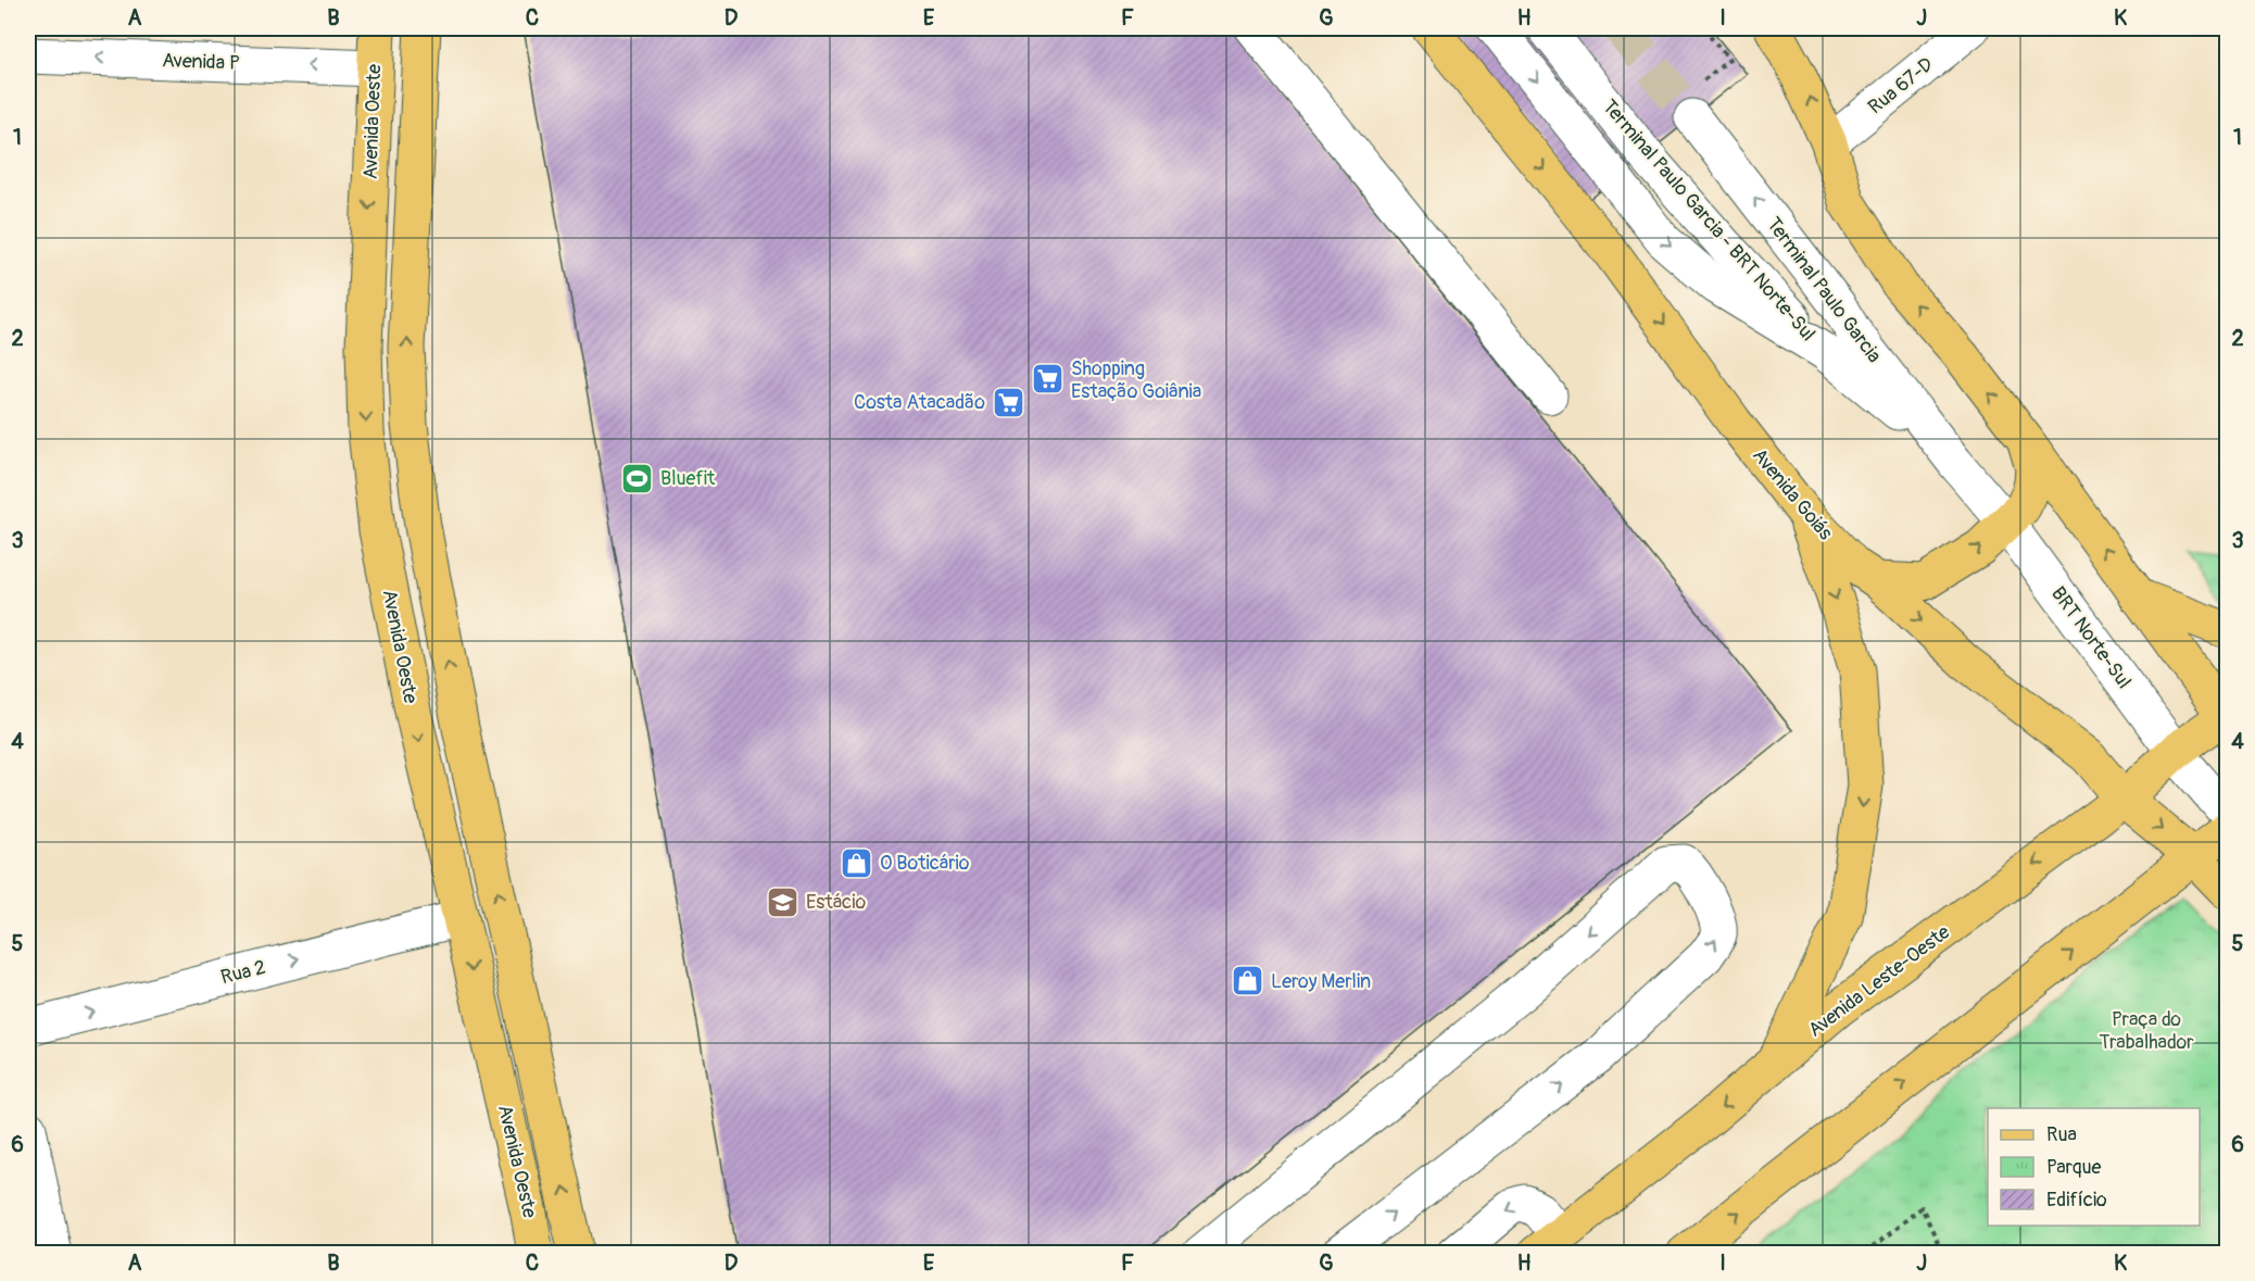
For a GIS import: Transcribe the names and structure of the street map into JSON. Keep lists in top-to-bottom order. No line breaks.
{"streets":{"main road":["Avenida Oeste","Avenida Goiás","Avenida Leste-Oeste"],"street":["Avenida P","Rua 67-D","Terminal Paulo Garcia - BRT Norte-Sul","Terminal Paulo Garcia","BRT Norte-Sul","Rua 2"]},"crossings":[["Avenida P","Avenida Oeste"],["Avenida Oeste","Rua 2"],["Terminal Paulo Garcia - BRT Norte-Sul","Terminal Paulo Garcia"],["Terminal Paulo Garcia - BRT Norte-Sul","BRT Norte-Sul"],["Terminal Paulo Garcia","BRT Norte-Sul"],["Avenida Goiás","Avenida Leste-Oeste"],["BRT Norte-Sul","Avenida Leste-Oeste"]],"one_way":["Avenida P","Rua 2"],"parks":["Praça do Trabalhador"],"places":{"supermarket":["Shopping Estação Goiânia","Costa Atacadão"],"sports":["Bluefit"],"shop":["O Boticário","Leroy Merlin"],"school or university":["Estácio"]},"legend":["Rua","Parque","Edifício"],"grid":{"columns":["A","B","C","D","E","F","G","H","I","J","K"],"rows":["1","2","3","4","5","6"]}}
